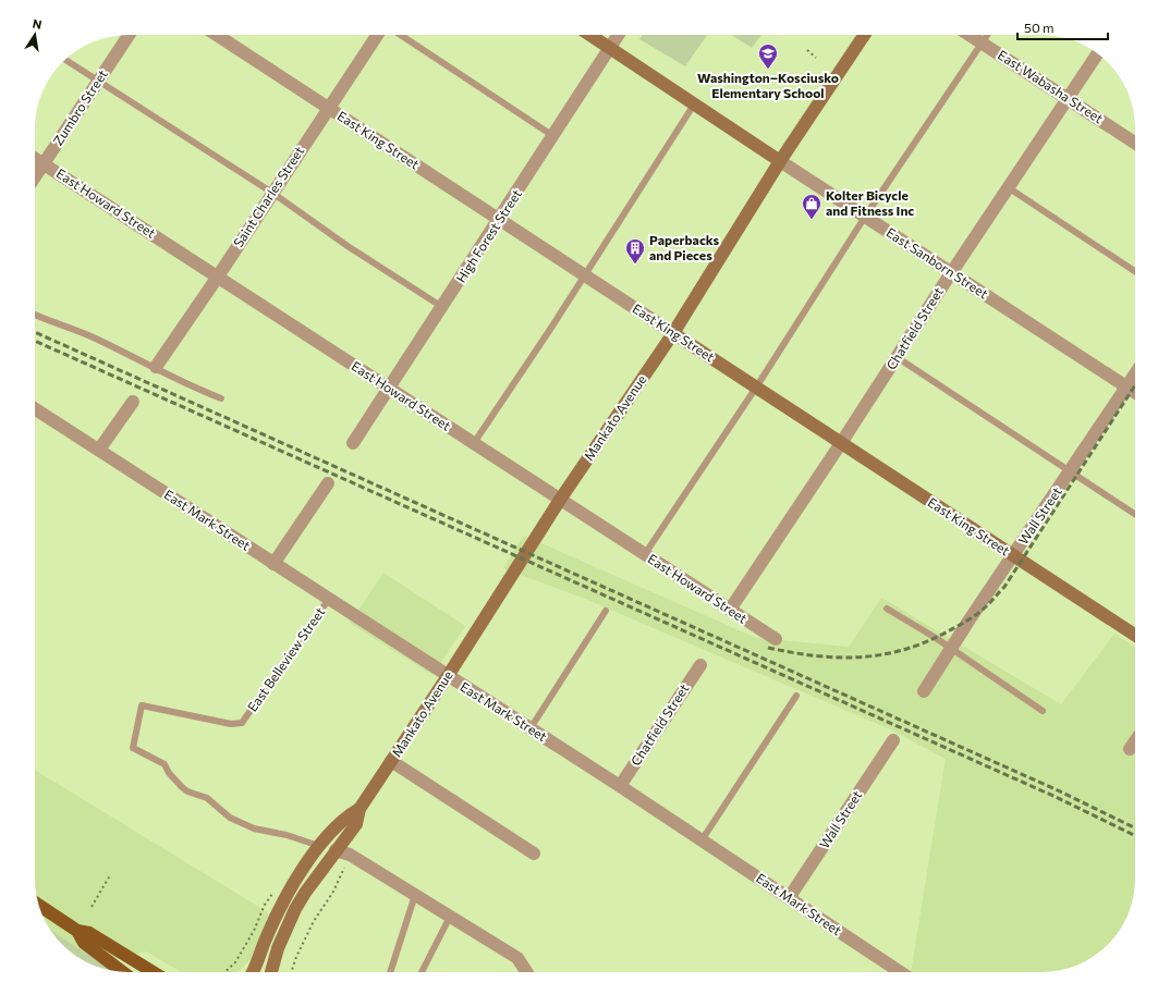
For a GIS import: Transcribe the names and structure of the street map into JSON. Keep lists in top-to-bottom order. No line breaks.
{"streets":{"main road":["East King Street","East Sanborn Street","Mankato Avenue"],"street":["East Wabasha Street","Zumbro Street","Saint Charles Street","East Howard Street","High Forest Street","Chatfield Street","Wall Street","East Mark Street"],"lane":["East Belleview Street"]},"crossings":[["East Wabasha Street","Chatfield Street"],["Zumbro Street","East Howard Street"],["East King Street","Saint Charles Street"],["East King Street","High Forest Street"],["East King Street","Chatfield Street"],["East King Street","Mankato Avenue"],["East King Street","Wall Street"],["Saint Charles Street","East Howard Street"],["East Howard Street","High Forest Street"],["East Howard Street","Chatfield Street"],["East Howard Street","Mankato Avenue"],["High Forest Street","East Sanborn Street"],["East Sanborn Street","Chatfield Street"],["East Sanborn Street","Mankato Avenue"],["East Sanborn Street","Wall Street"],["Chatfield Street","East Mark Street"],["Mankato Avenue","East Mark Street"],["Mankato Avenue","East Belleview Street"],["Wall Street","East Mark Street"],["East Mark Street","East Belleview Street"]],"places":{"school or university":["Washington–Kosciusko Elementary School"],"shop":["Kolter Bicycle and Fitness Inc"],"building":["Paperbacks and Pieces"]},"scale_bar":"50 m","north":"top"}
